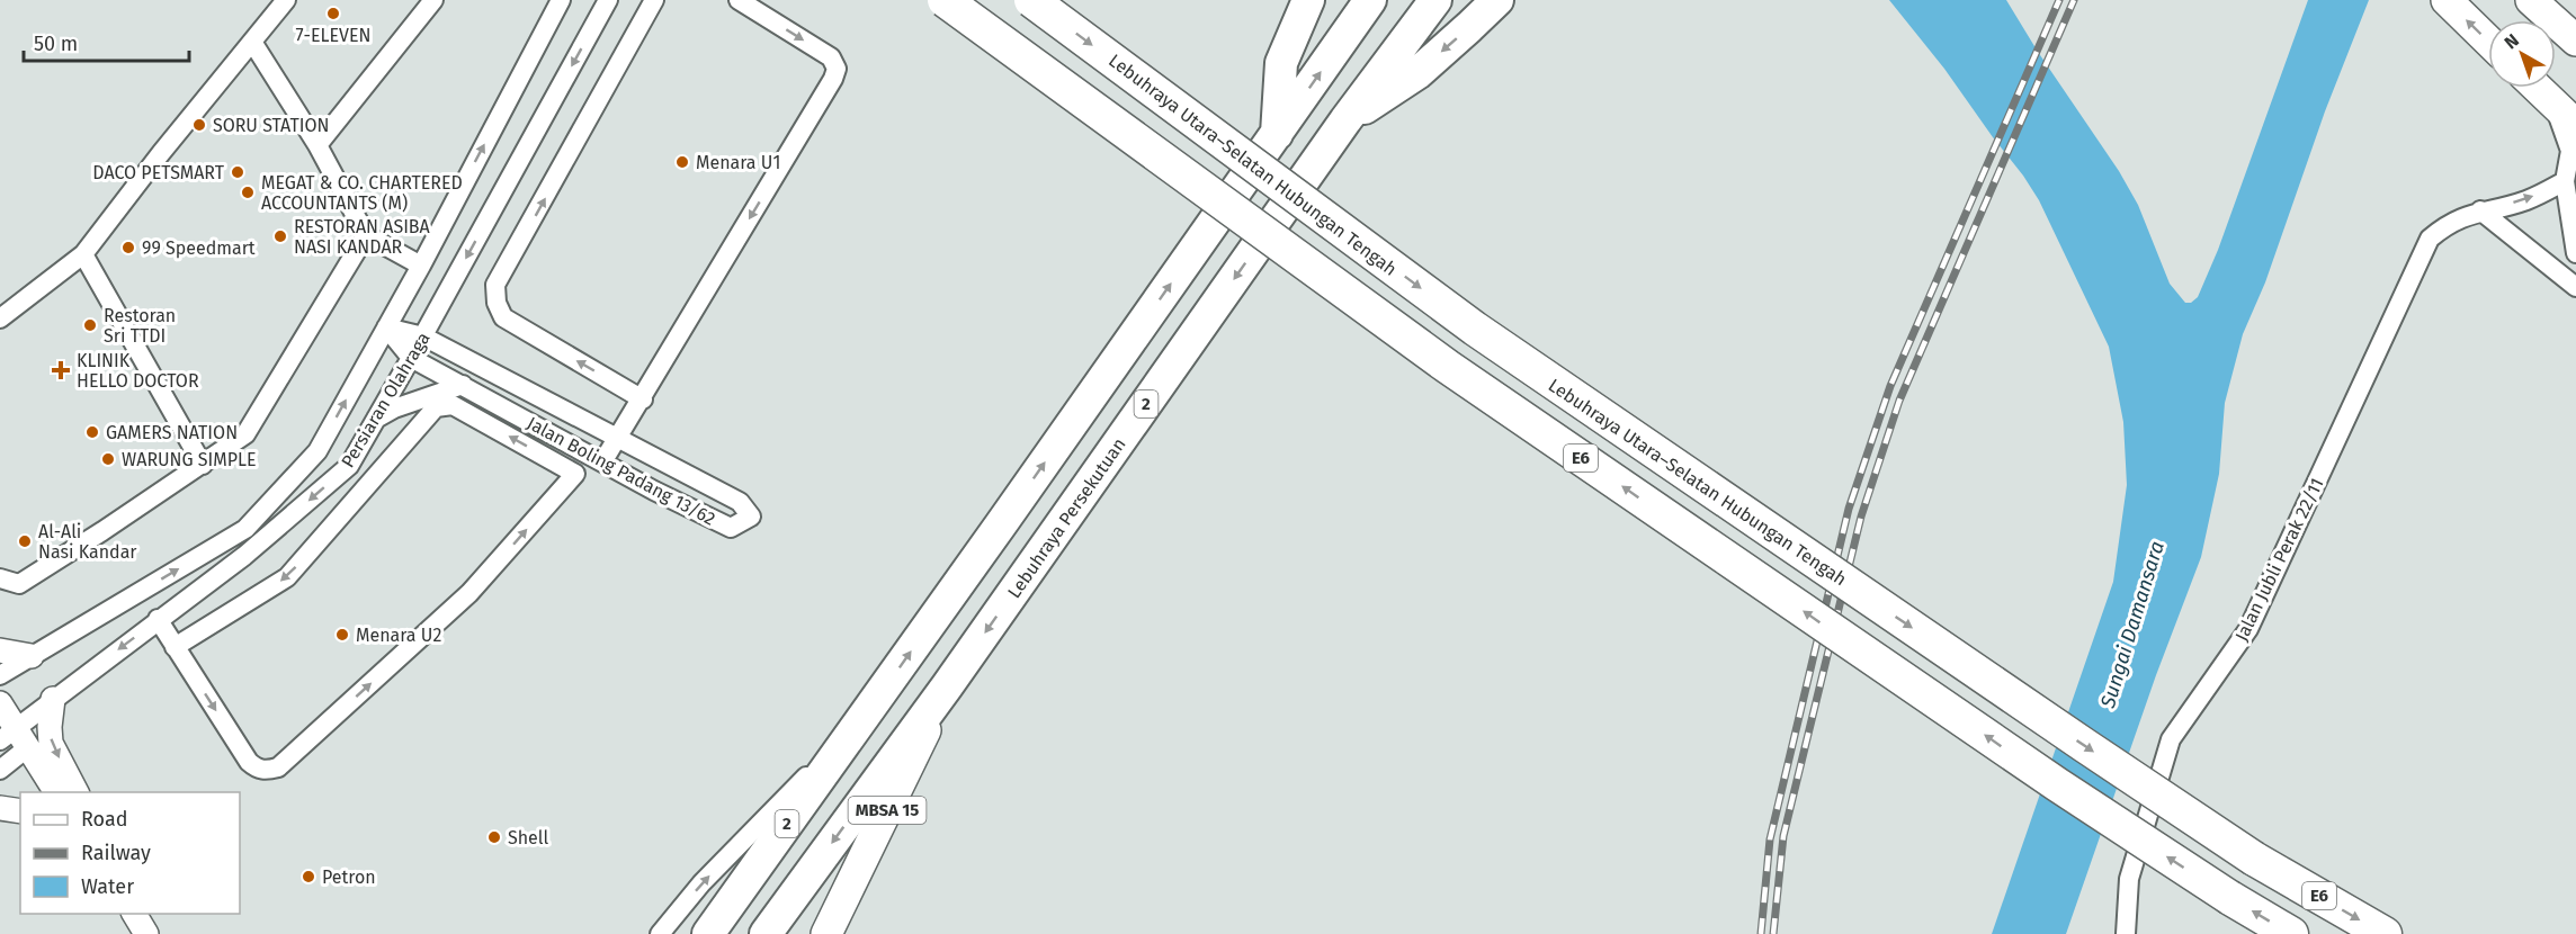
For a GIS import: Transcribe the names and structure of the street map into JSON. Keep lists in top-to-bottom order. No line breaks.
{"streets":{"highway":["Lebuhraya Utara–Selatan Hubungan Tengah","2","E6","Lebuhraya Persekutuan"],"main road":["MBSA 15"],"street":["Persiaran Olahraga","Jalan Boling Padang 13/62","Jalan Jubli Perak 22/11"]},"crossings":[["Persiaran Olahraga","Jalan Boling Padang 13/62"],["Lebuhraya Persekutuan","MBSA 15"]],"water":["Sungai Damansara"],"places":{"other":["7-ELEVEN","SORU STATION","Menara U1","DACO PETSMART","MEGAT & CO. CHARTERED ACCOUNTANTS (M)","RESTORAN ASIBA NASI KANDAR","99 Speedmart","Restoran Sri TTDI","GAMERS NATION","WARUNG SIMPLE","Al-Ali Nasi Kandar","Menara U2","Shell","Petron"],"health":["KLINIK HELLO DOCTOR"]},"legend":["Road","Railway","Water"],"scale_bar":"50 m","north":"top left"}
